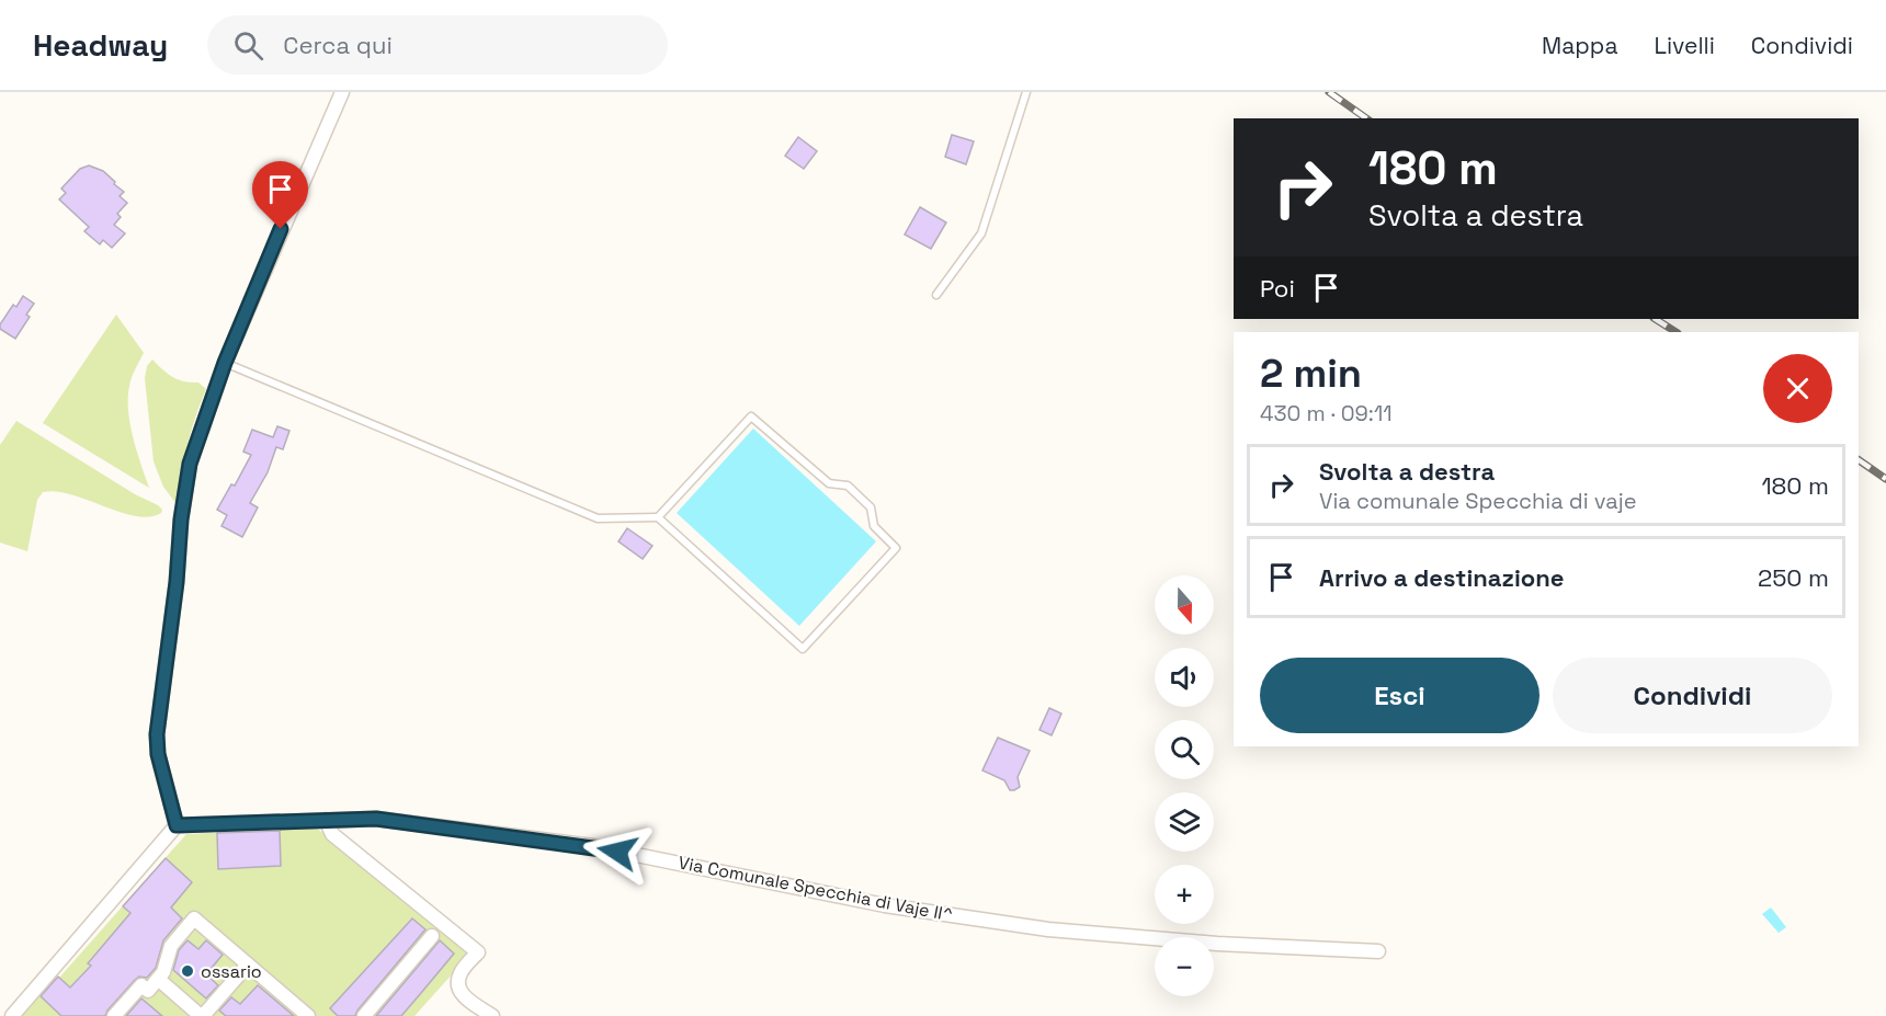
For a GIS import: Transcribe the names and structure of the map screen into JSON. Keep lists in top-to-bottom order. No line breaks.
{"streets":{"street":["Via Comunale Specchia di Vaje II^"]},"places":["ossario"],"north":"bottom","page":{"header":"Headway","search":"Cerca qui","nav":["Mappa","Livelli","Condividi"],"turn":["180 m","Svolta a destra"],"then":"Poi","heading":["2 min","430 m · 09:11"],"list":[{"name":"Svolta a destra","note":"Via comunale Specchia di vaje","value":"180 m"},{"name":"Arrivo a destinazione","value":"250 m"}],"map_buttons":["+","−"],"buttons":["Esci","Condividi"]}}
